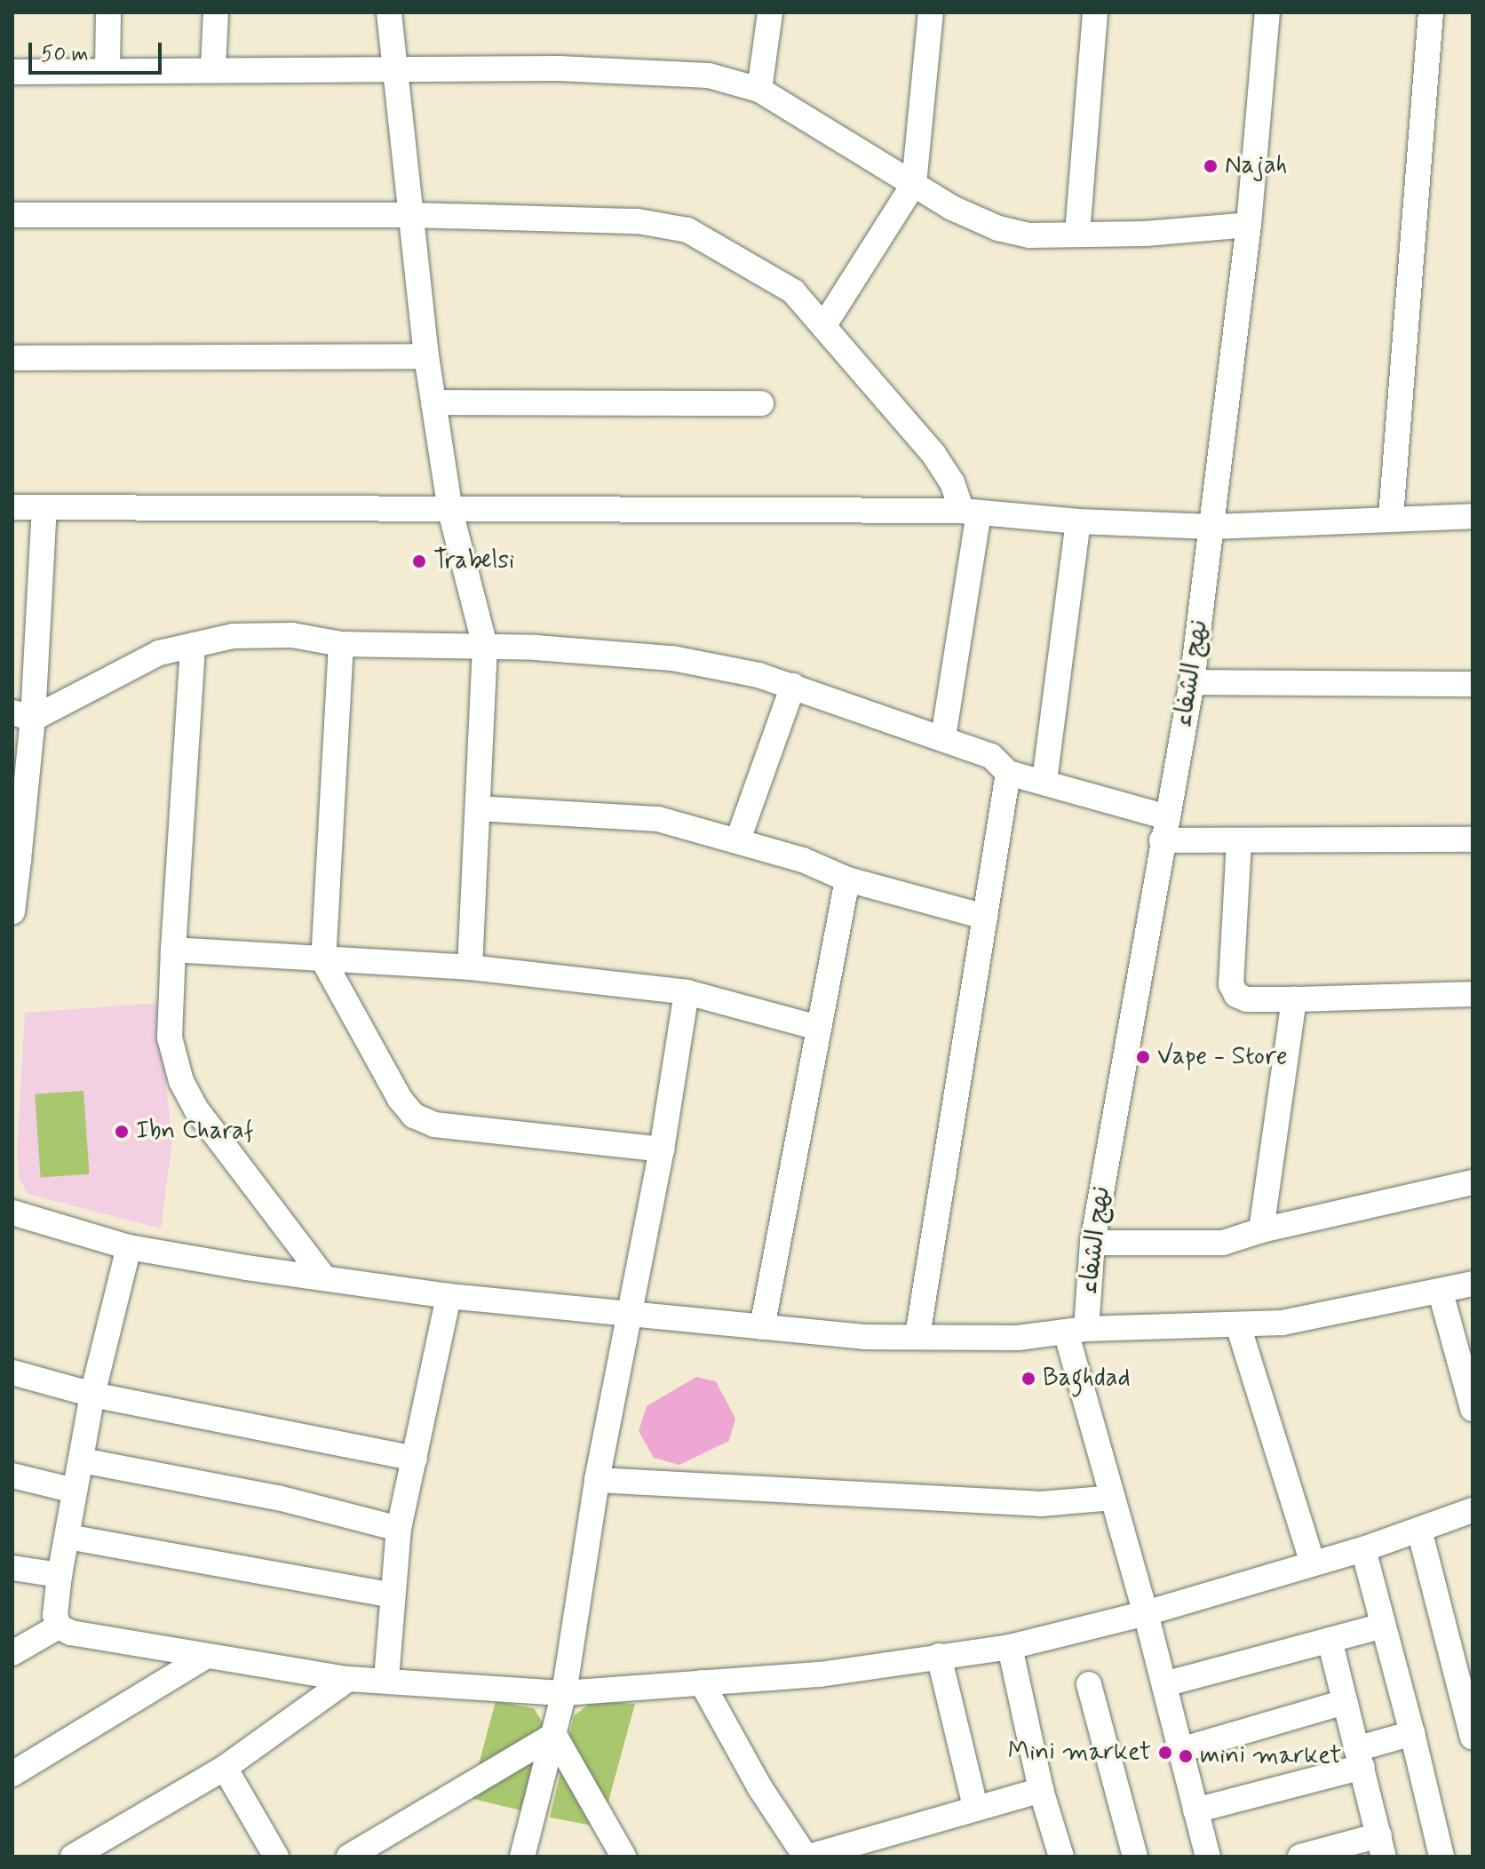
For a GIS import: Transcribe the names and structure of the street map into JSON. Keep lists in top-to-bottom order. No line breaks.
{"streets":{"street":["نهج الشفاء"]},"places":["Najah","Trabelsi","Vape - Store","Ibn Charaf","Baghdad","Mini market","mini market"],"scale_bar":"50 m"}
